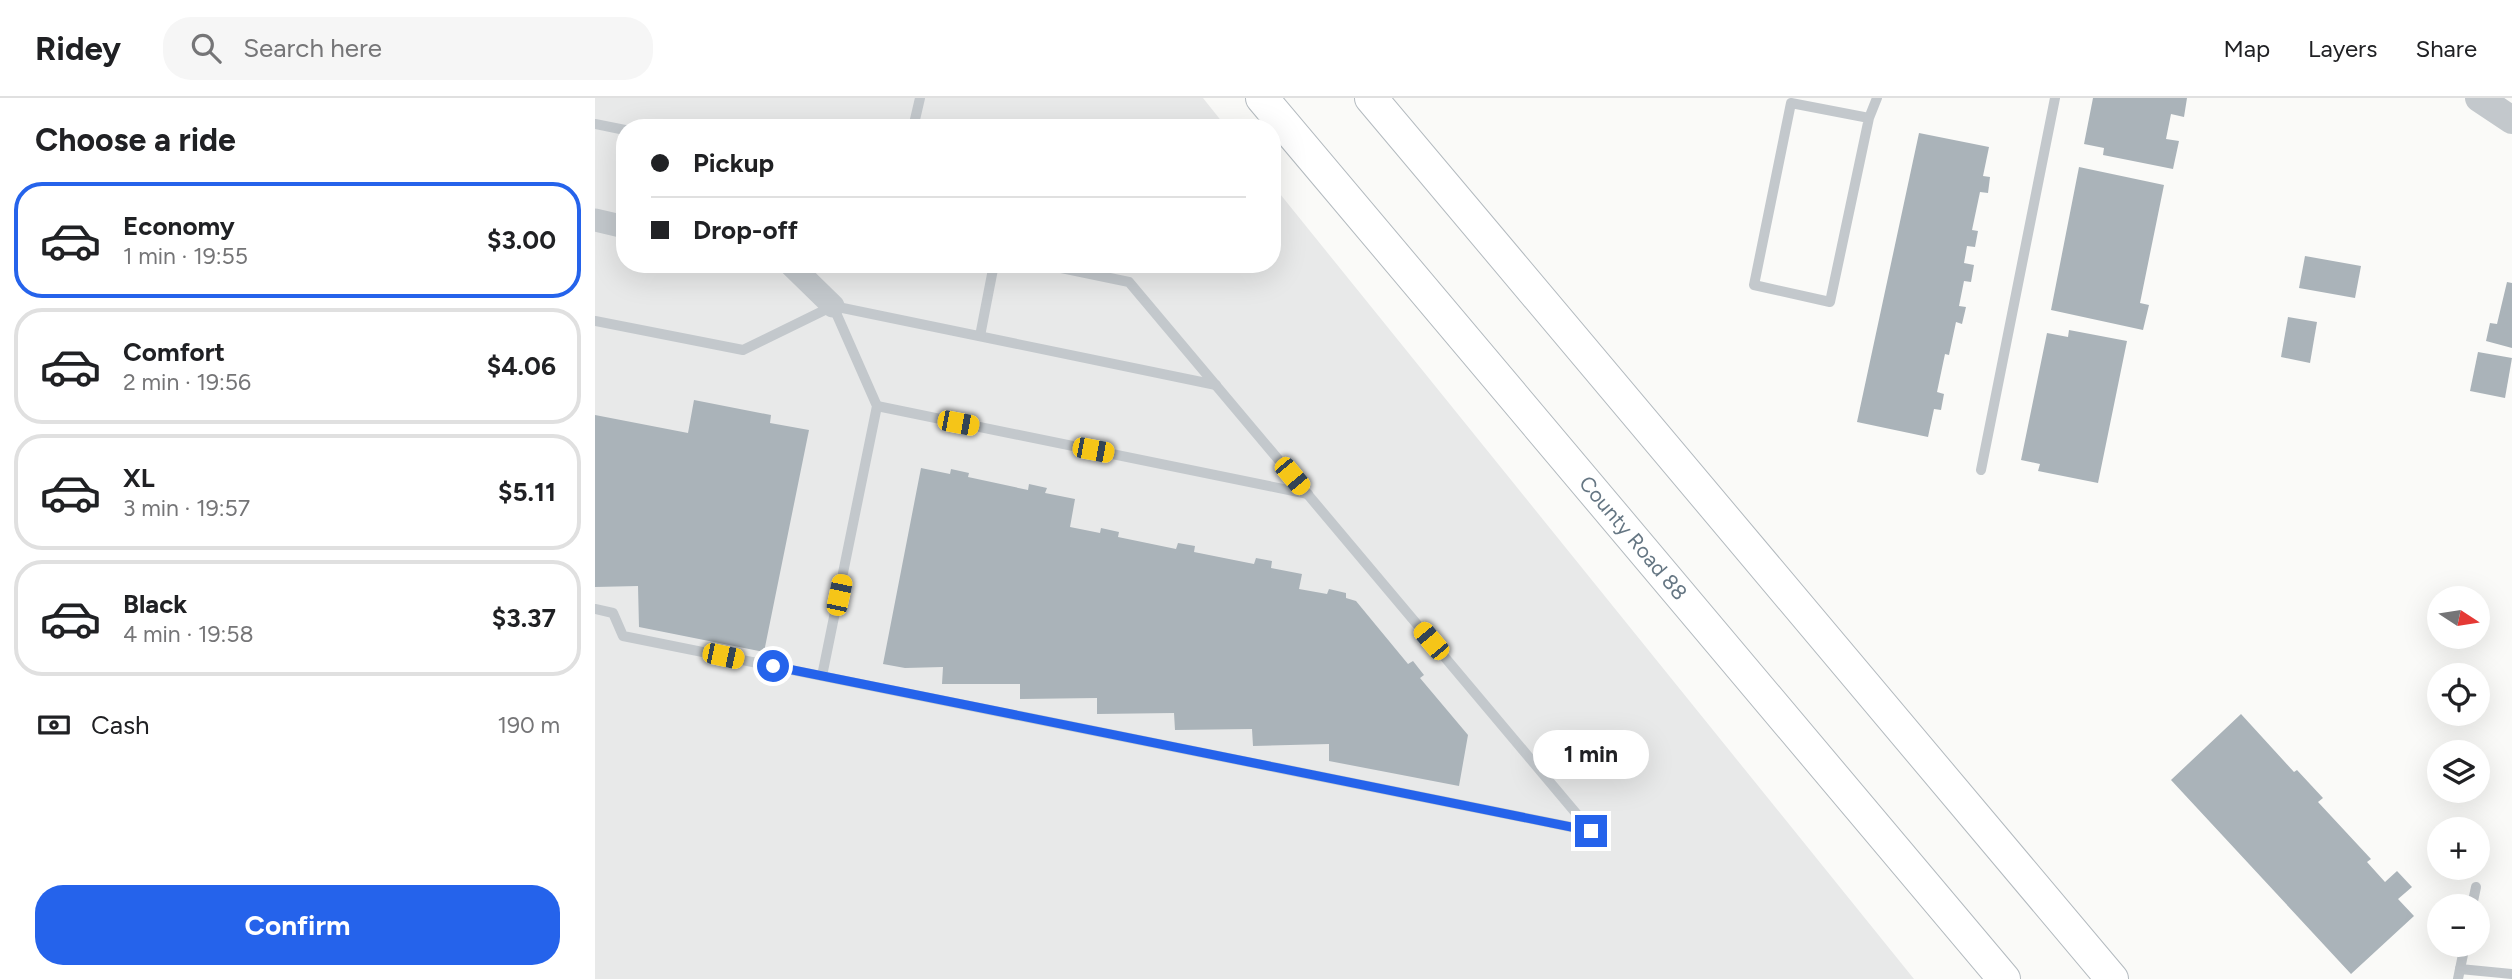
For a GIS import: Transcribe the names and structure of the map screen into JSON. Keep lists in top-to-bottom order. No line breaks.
{"streets":{"main road":["County Road 88"]},"north":"right","page":{"header":"Ridey","search":"Search here","nav":["Map","Layers","Share"],"heading":"Choose a ride","banner":["Pickup","Drop-off"],"list":[{"name":"Economy","note":"1 min · 19:55","value":"$3.00"},{"name":"Comfort","note":"2 min · 19:56","value":"$4.06"},{"name":"XL","note":"3 min · 19:57","value":"$5.11"},{"name":"Black","note":"4 min · 19:58","value":"$3.37"}],"map_buttons":["+","−"],"pay":["Cash","190 m"],"bubble":"1 min","buttons":"Confirm"}}
